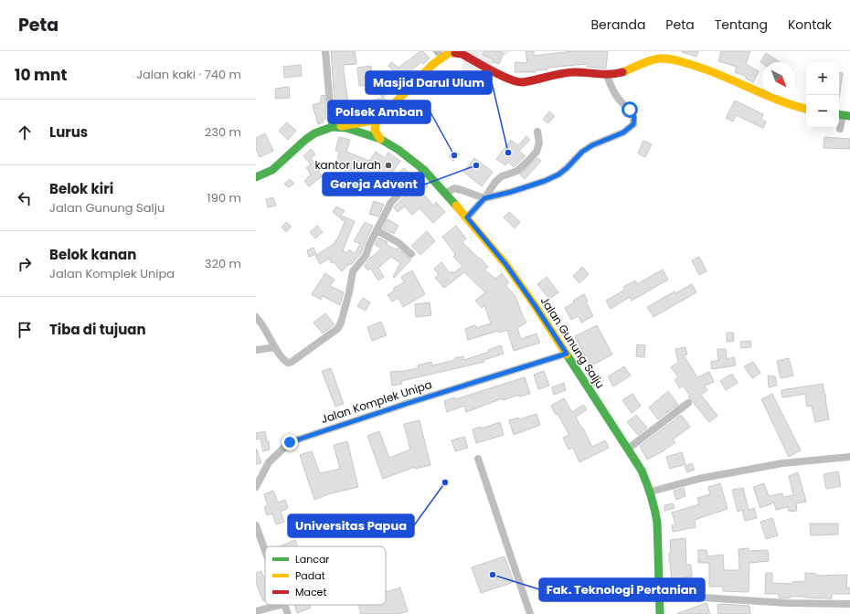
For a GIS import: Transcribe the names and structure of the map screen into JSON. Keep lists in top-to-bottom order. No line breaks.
{"streets":{"main road":["Jalan Gunung Salju"],"street":["Jalan Komplek Unipa"]},"crossings":[["Jalan Gunung Salju","Jalan Komplek Unipa"]],"places":["Masjid Darul Ulum","Polsek Amban","kantor lurah","Gereja Advent","Universitas Papua","Fak. Teknologi Pertanian"],"legend":["Lancar","Padat","Macet"],"north":"bottom right","page":{"header":"Peta","nav":["Beranda","Peta","Tentang","Kontak"],"heading":["10 mnt","Jalan kaki · 740 m"],"map_buttons":["+","−"],"list":[["Lurus","230 m"],["Belok kiri","Jalan Gunung Salju","190 m"],["Belok kanan","Jalan Komplek Unipa","320 m"],"Tiba di tujuan"]}}
